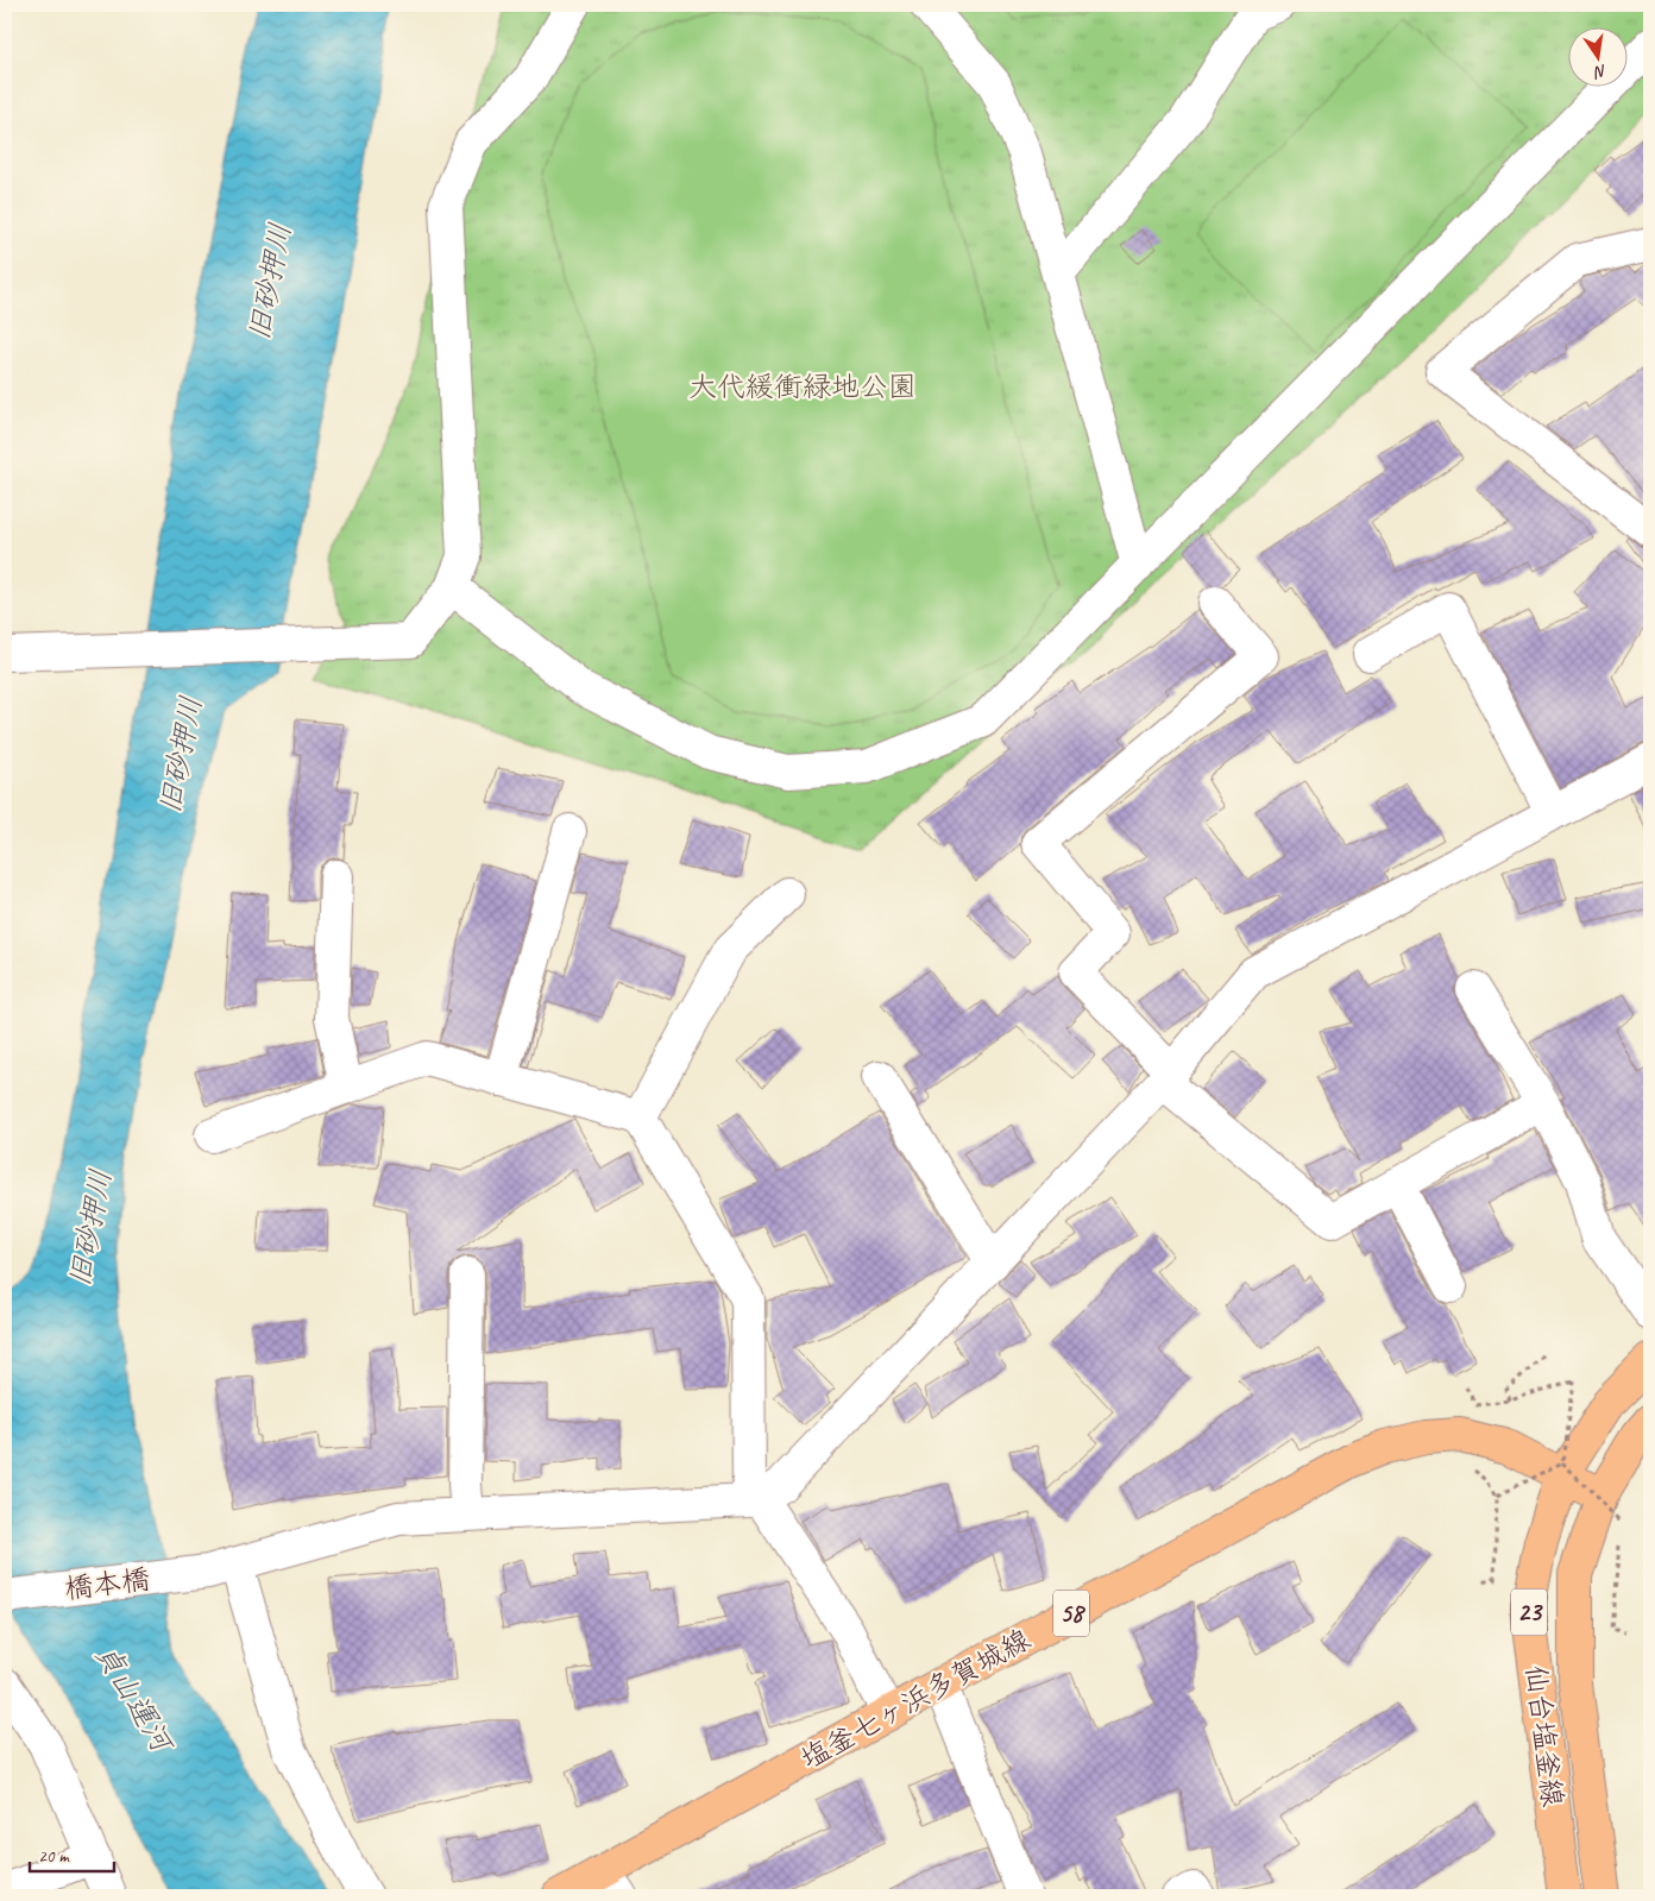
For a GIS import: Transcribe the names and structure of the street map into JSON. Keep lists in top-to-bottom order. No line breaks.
{"streets":{"main road":["23","58","塩釜七ヶ浜多賀城線","仙台塩釜線"],"street":["橋本橋"]},"crossings":[["塩釜七ヶ浜多賀城線","仙台塩釜線"]],"water":["旧砂押川","貞山運河"],"parks":["大代緩衝緑地公園"],"scale_bar":"20 m","north":"bottom"}
